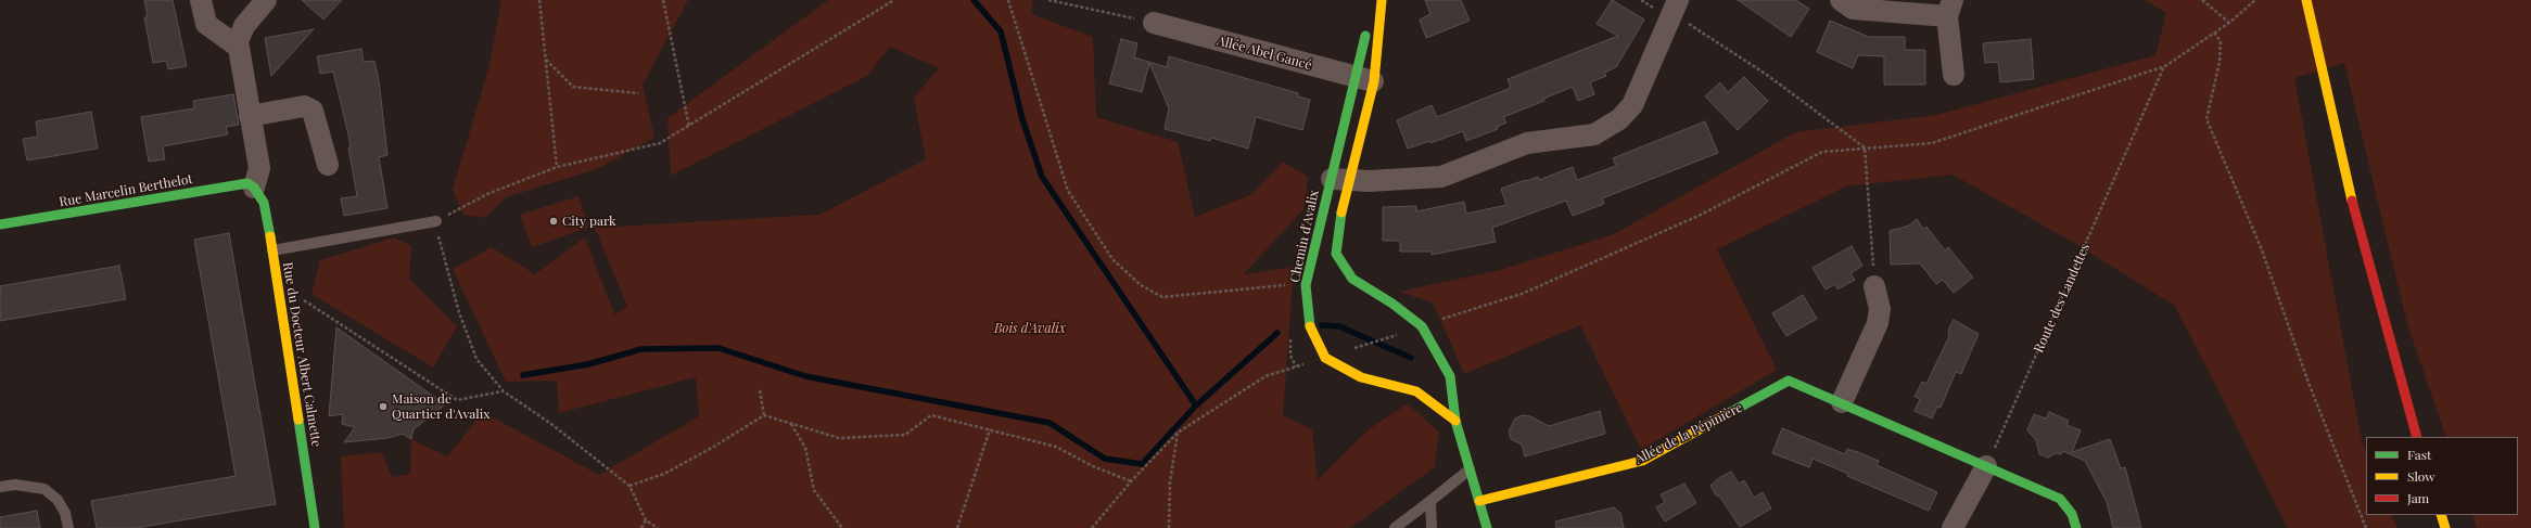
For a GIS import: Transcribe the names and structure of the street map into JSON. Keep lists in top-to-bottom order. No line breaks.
{"streets":{"street":["Allée Abel Gancé","Rue Marcelin Berthelot","Chemin d'Avalix","Rue du Docteur Albert Calmette","Allée de la Pépinière"],"path":["Route des Landettes"]},"crossings":[["Allée Abel Gancé","Chemin d'Avalix"],["Rue Marcelin Berthelot","Rue du Docteur Albert Calmette"],["Chemin d'Avalix","Allée de la Pépinière"],["Route des Landettes","Allée de la Pépinière"]],"parks":["Bois d'Avalix"],"places":["City park","Maison de Quartier d'Avalix"],"legend":["Fast","Slow","Jam"]}
